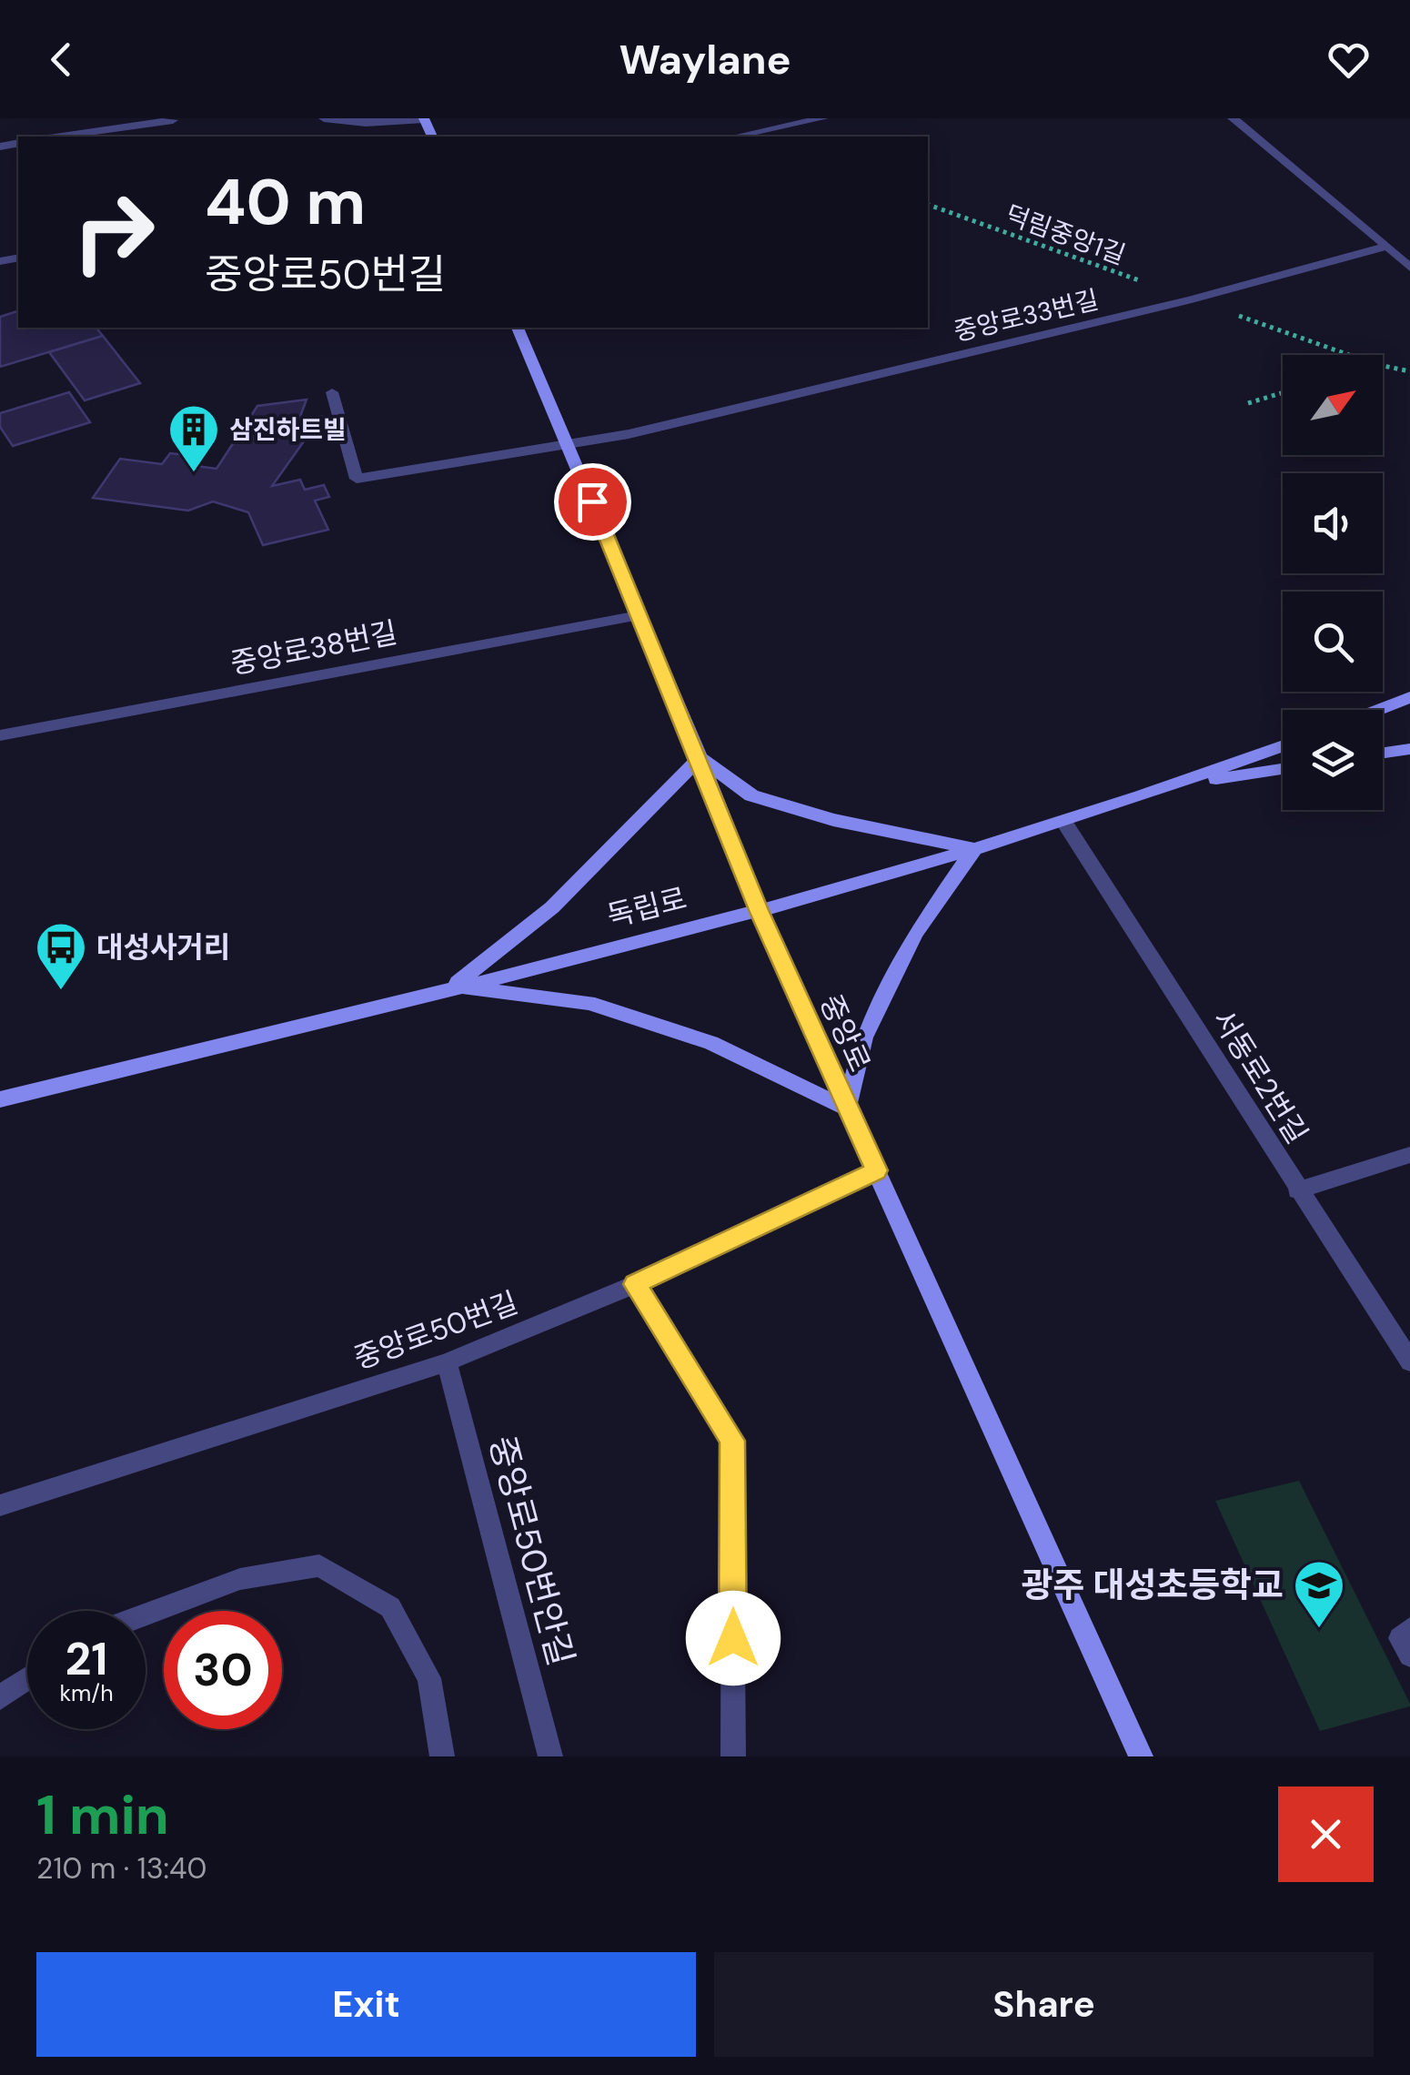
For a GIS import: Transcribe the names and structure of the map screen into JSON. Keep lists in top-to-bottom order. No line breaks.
{"streets":{"main road":["독립로","중앙로"],"street":["중앙로33번길","중앙로38번길","서동로2번길","중앙로50번길","중앙로50번안길"],"path":["덕림중앙1길"]},"crossings":[["덕림중앙1길","중앙로33번길"],["중앙로33번길","중앙로"],["중앙로38번길","중앙로"],["독립로","중앙로"],["독립로","서동로2번길"],["중앙로","중앙로50번길"],["중앙로50번길","중앙로50번안길"]],"places":{"building":["삼진하트빌"],"bus stop":["대성사거리"],"school or university":["광주 대성초등학교"]},"north":"top right","page":{"header":"Waylane","turn":["40 m","중앙로50번길"],"speed":"21 km/h","limit":"30","heading":["1 min","210 m · 13:40"],"buttons":["Exit","Share"]}}
